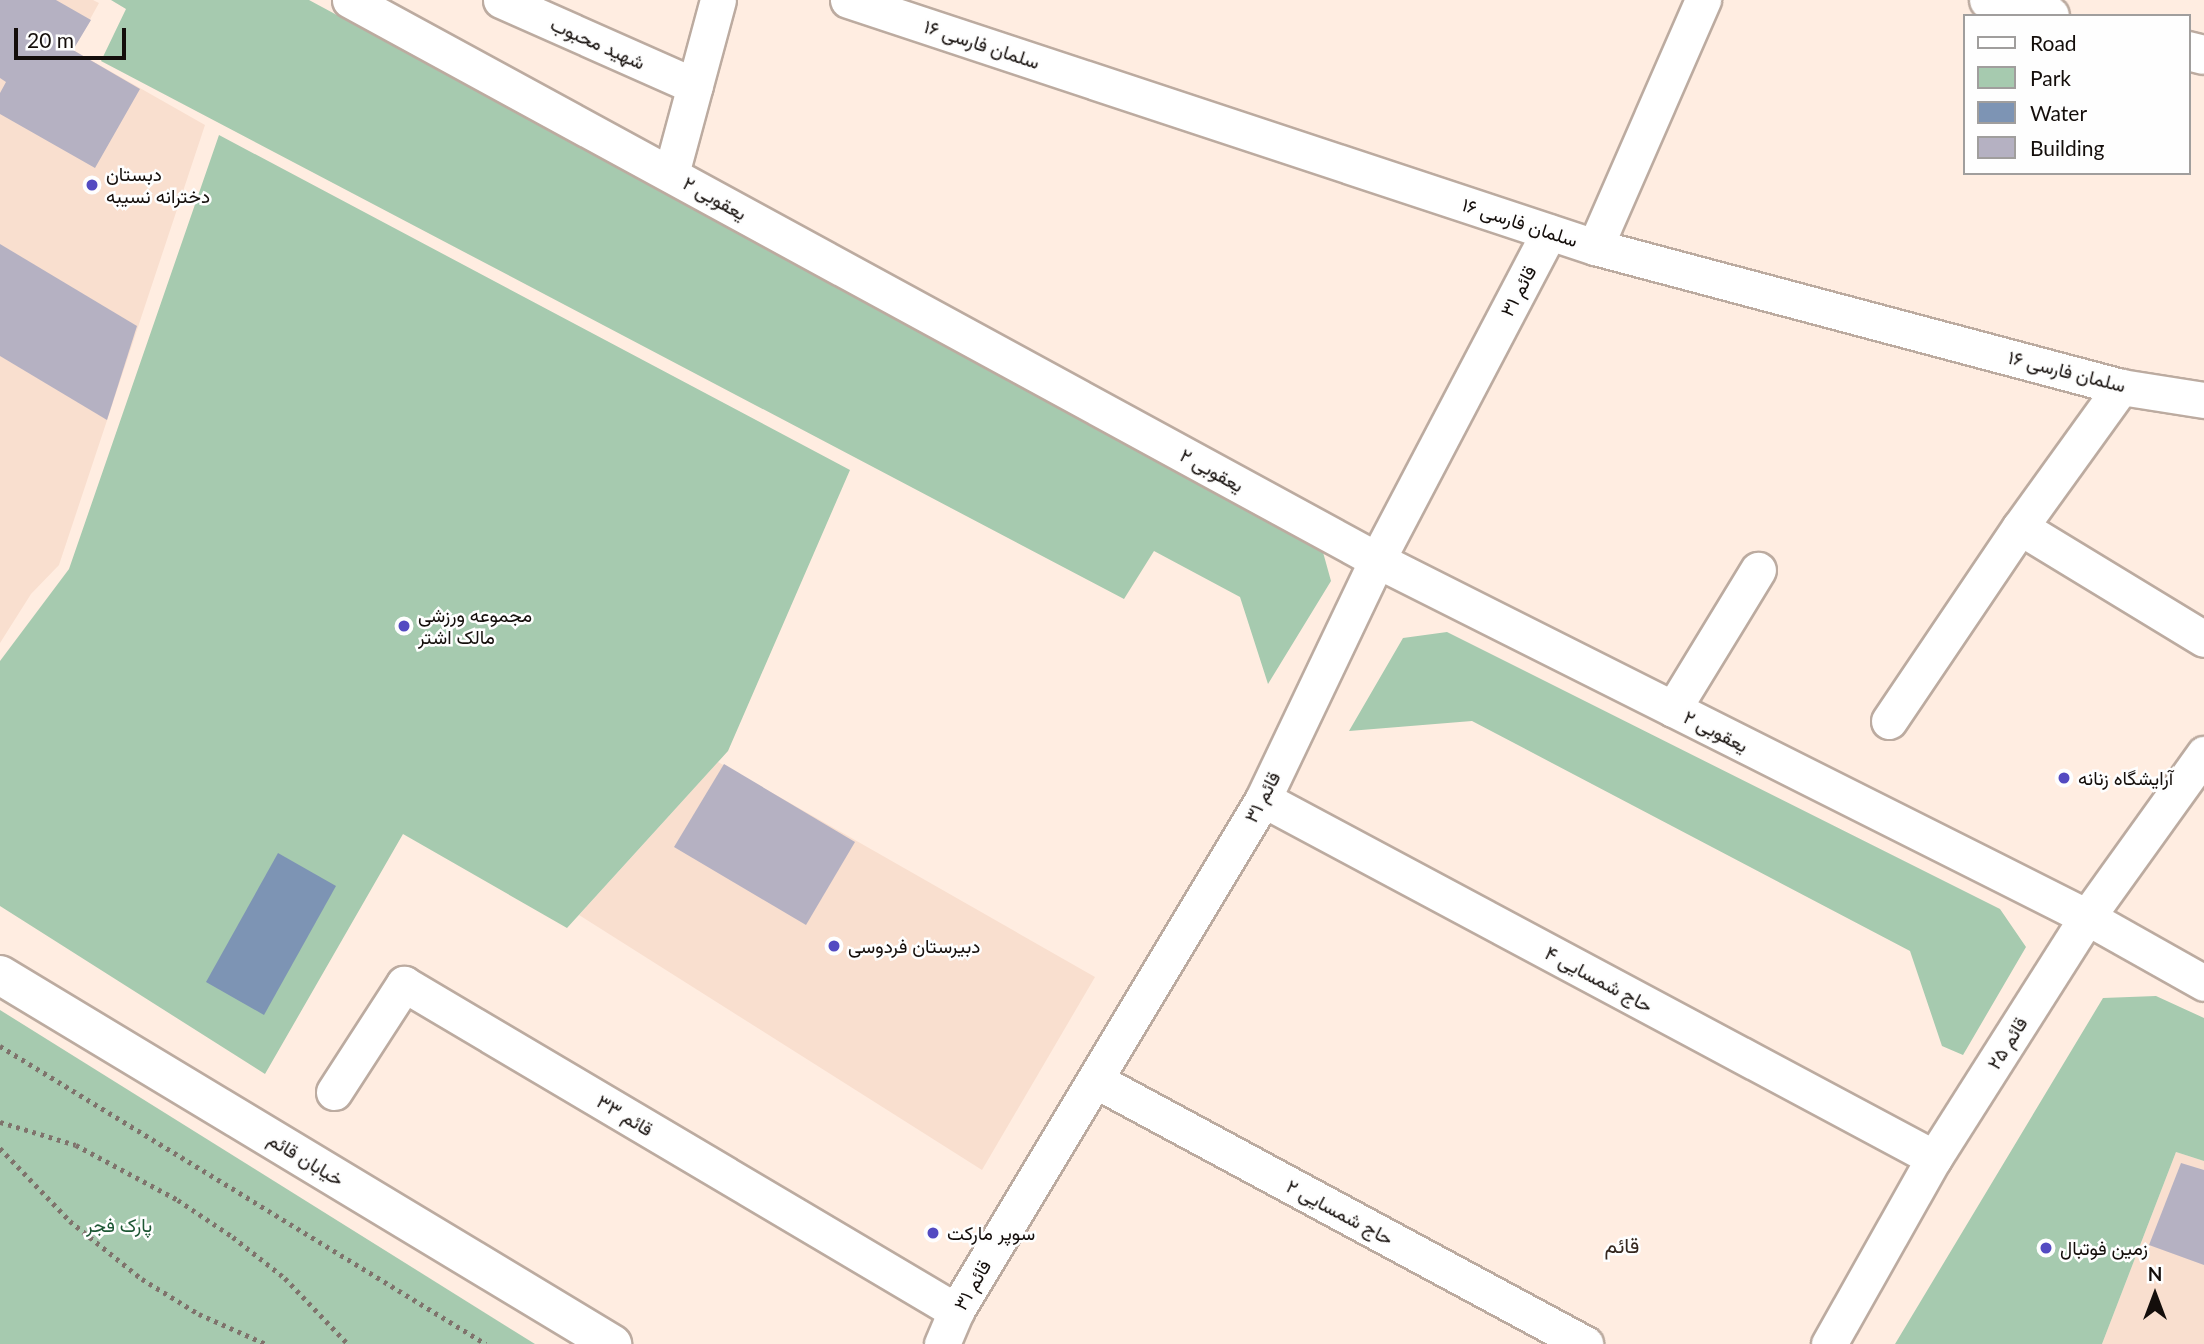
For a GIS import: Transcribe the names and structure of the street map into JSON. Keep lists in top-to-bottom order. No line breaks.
{"streets":{"street":["شهید محبوب","سلمان فارسی ۱۶","یعقوبی ۲","قائم ۳۱","حاج شمسایی ۴","قائم ۲۵","قائم ۳۳","خیابان قائم","حاج شمسایی ۲"]},"crossings":[["سلمان فارسی ۱۶","قائم ۳۱"],["یعقوبی ۲","قائم ۳۱"],["یعقوبی ۲","قائم ۲۵"],["قائم ۳۱","حاج شمسایی ۴"],["قائم ۳۱","قائم ۳۳"],["قائم ۳۱","حاج شمسایی ۲"],["حاج شمسایی ۴","قائم ۲۵"]],"districts":["قائم"],"parks":["پارک فجر"],"places":["دبستان دخترانه نسیبه","مجموعه ورزشی مالک اشتر","آرایشگاه زنانه","دبیرستان فردوسی","سوپر مارکت","زمین فوتبال"],"legend":["Road","Park","Water","Building"],"scale_bar":"20 m","north":"top"}
